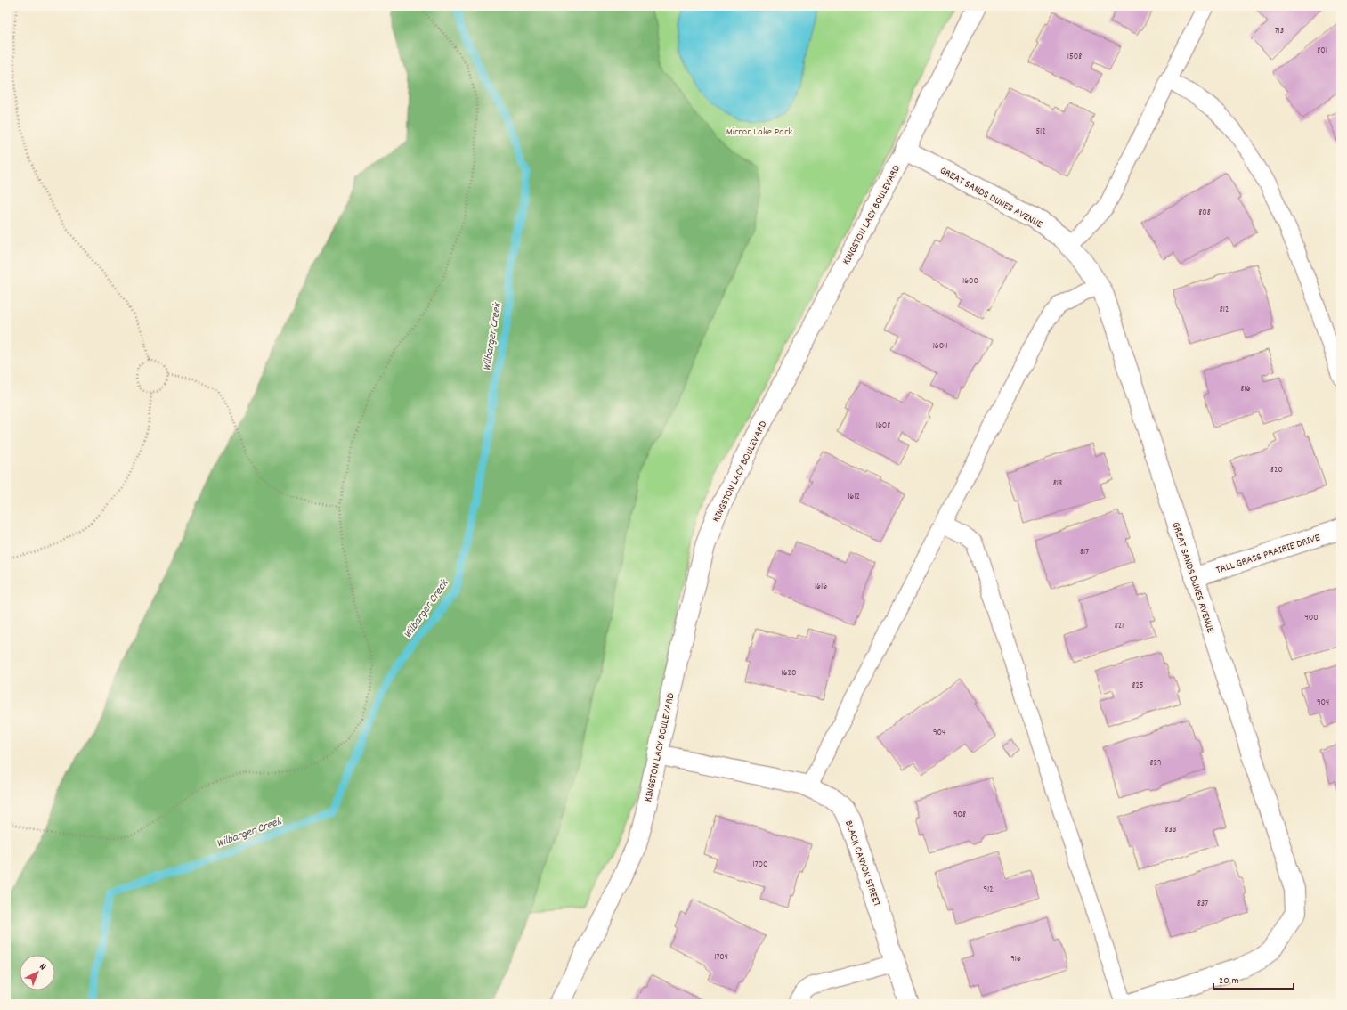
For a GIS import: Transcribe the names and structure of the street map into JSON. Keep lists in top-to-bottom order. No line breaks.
{"streets":{"street":["GREAT SANDS DUNES AVENUE","KINGSTON LACY BOULEVARD","TALL GRASS PRAIRIE DRIVE","BLACK CANYON STREET"]},"crossings":[["GREAT SANDS DUNES AVENUE","KINGSTON LACY BOULEVARD"],["GREAT SANDS DUNES AVENUE","TALL GRASS PRAIRIE DRIVE"],["KINGSTON LACY BOULEVARD","BLACK CANYON STREET"]],"water":["Wilbarger Creek"],"parks":["Mirror Lake Park"],"house_numbers":["713","801","1508","1512","808","1600","812","1604","816","1608","820","813","1612","817","1616","900","821","1620","825","904","904","829","908","833","1700","912","837","1704","916"],"scale_bar":"20 m","north":"top right"}
